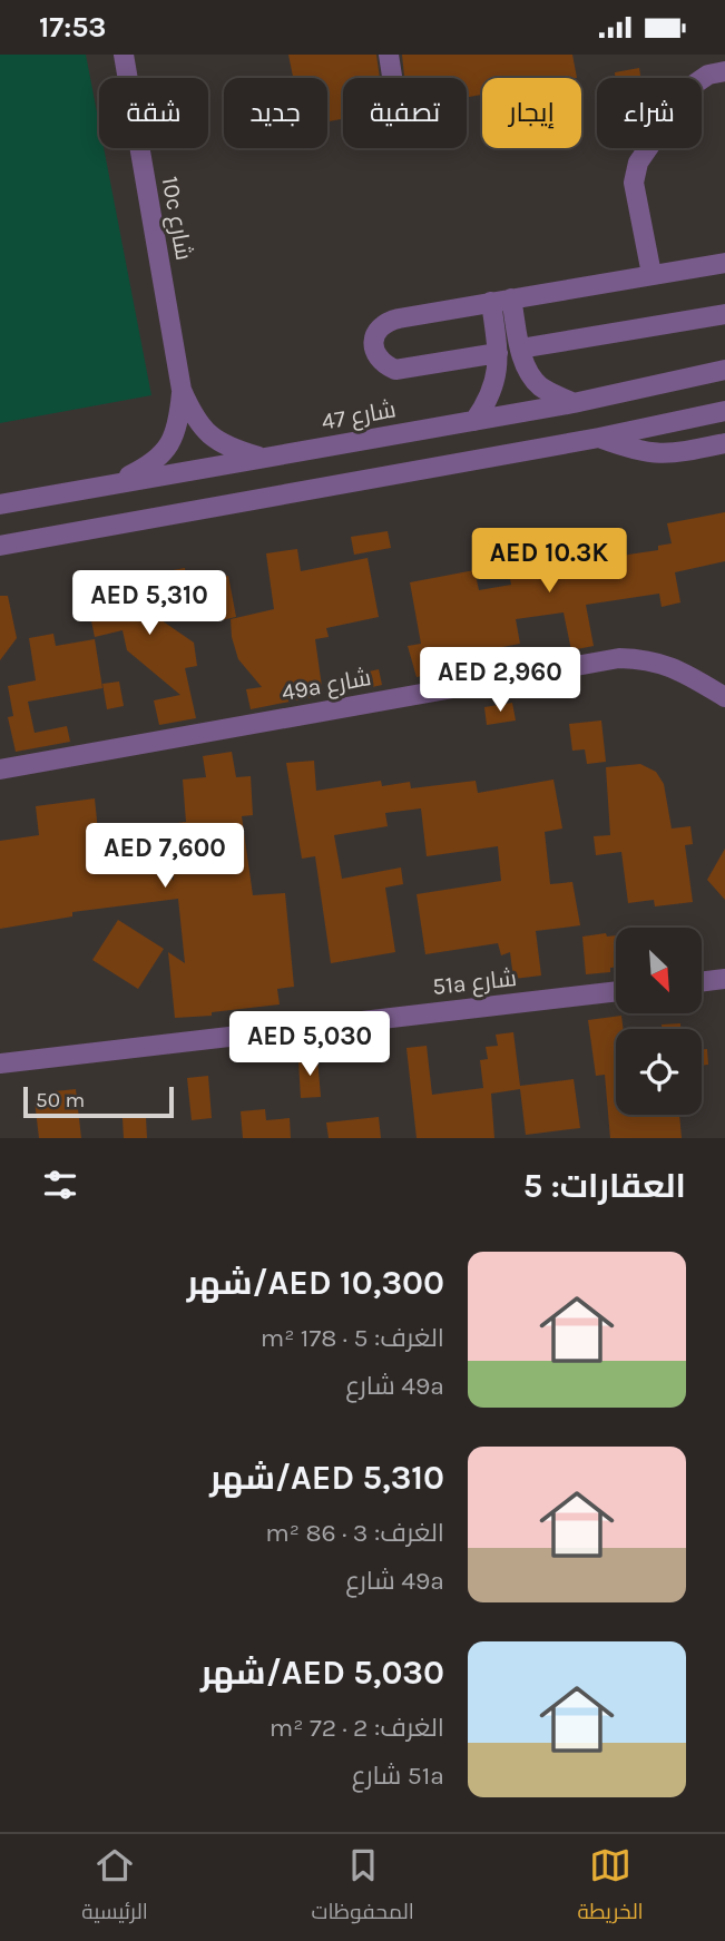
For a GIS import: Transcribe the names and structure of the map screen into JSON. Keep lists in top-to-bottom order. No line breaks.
{"streets":{"street":["10c شارع","شارع 47","49a شارع","51a شارع"]},"crossings":[["10c شارع","شارع 47"]],"scale_bar":"50 m","north":"bottom right","page":{"status":"17:53","chip":["شراء","إيجار","تصفية","جديد","شقة"],"price":["AED 10.3K","AED 5,310","AED 2,960","AED 7,600","AED 5,030"],"scale":"50 m","heading":"العقارات: 5","list":[{"name":"AED 10,300/شهر","note":"الغرف: 5 · 178 m² · 49a شارع"},{"name":"AED 5,310/شهر","note":"الغرف: 3 · 86 m² · 49a شارع"},{"name":"AED 5,030/شهر","note":"الغرف: 2 · 72 m² · 51a شارع"}],"tabs":["الخريطة","المحفوظات","الرئيسية"]}}
